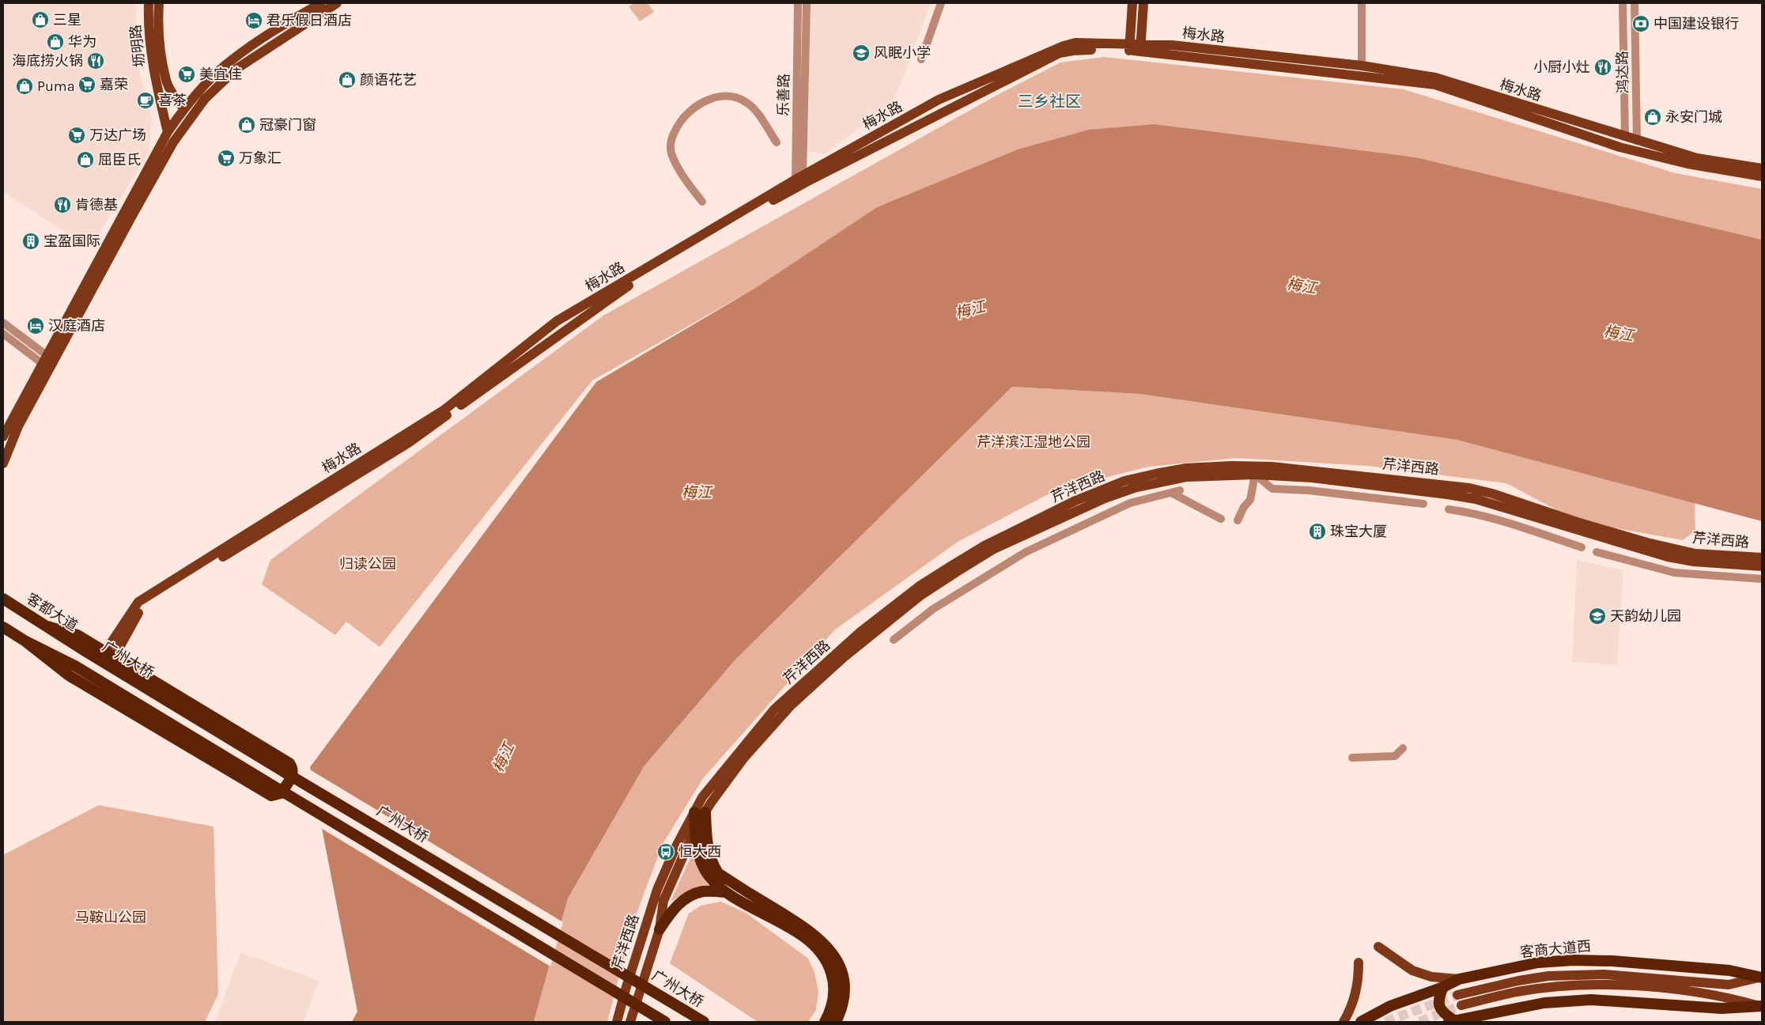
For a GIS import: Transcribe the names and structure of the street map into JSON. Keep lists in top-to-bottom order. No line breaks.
{"streets":{"highway":["客都大道","广州大桥","客商大道西"],"main road":["梅水路","坜明路","芹洋西路"],"street":["鸿达路","乐善路"]},"crossings":[["梅水路","鸿达路"],["梅水路","乐善路"],["客都大道","广州大桥"]],"districts":["三乡社区"],"water":["梅江"],"parks":["芹洋滨江湿地公园","归读公园","马鞍山公园"],"places":{"shop":["三星","华为","颜语花艺","Puma","永安门城","冠豪门窗","屈臣氏"],"hotel":["君乐假日酒店","汉庭酒店"],"bank":["中国建设银行"],"school or university":["风眠小学","天韵幼儿园"],"restaurant":["海底捞火锅","小厨小灶","肯德基"],"supermarket":["美宜佳","嘉荣","万达广场","万象汇"],"cafe":["喜茶"],"building":["宝盈国际","珠宝大厦"],"bus stop":["恒大西"]}}
